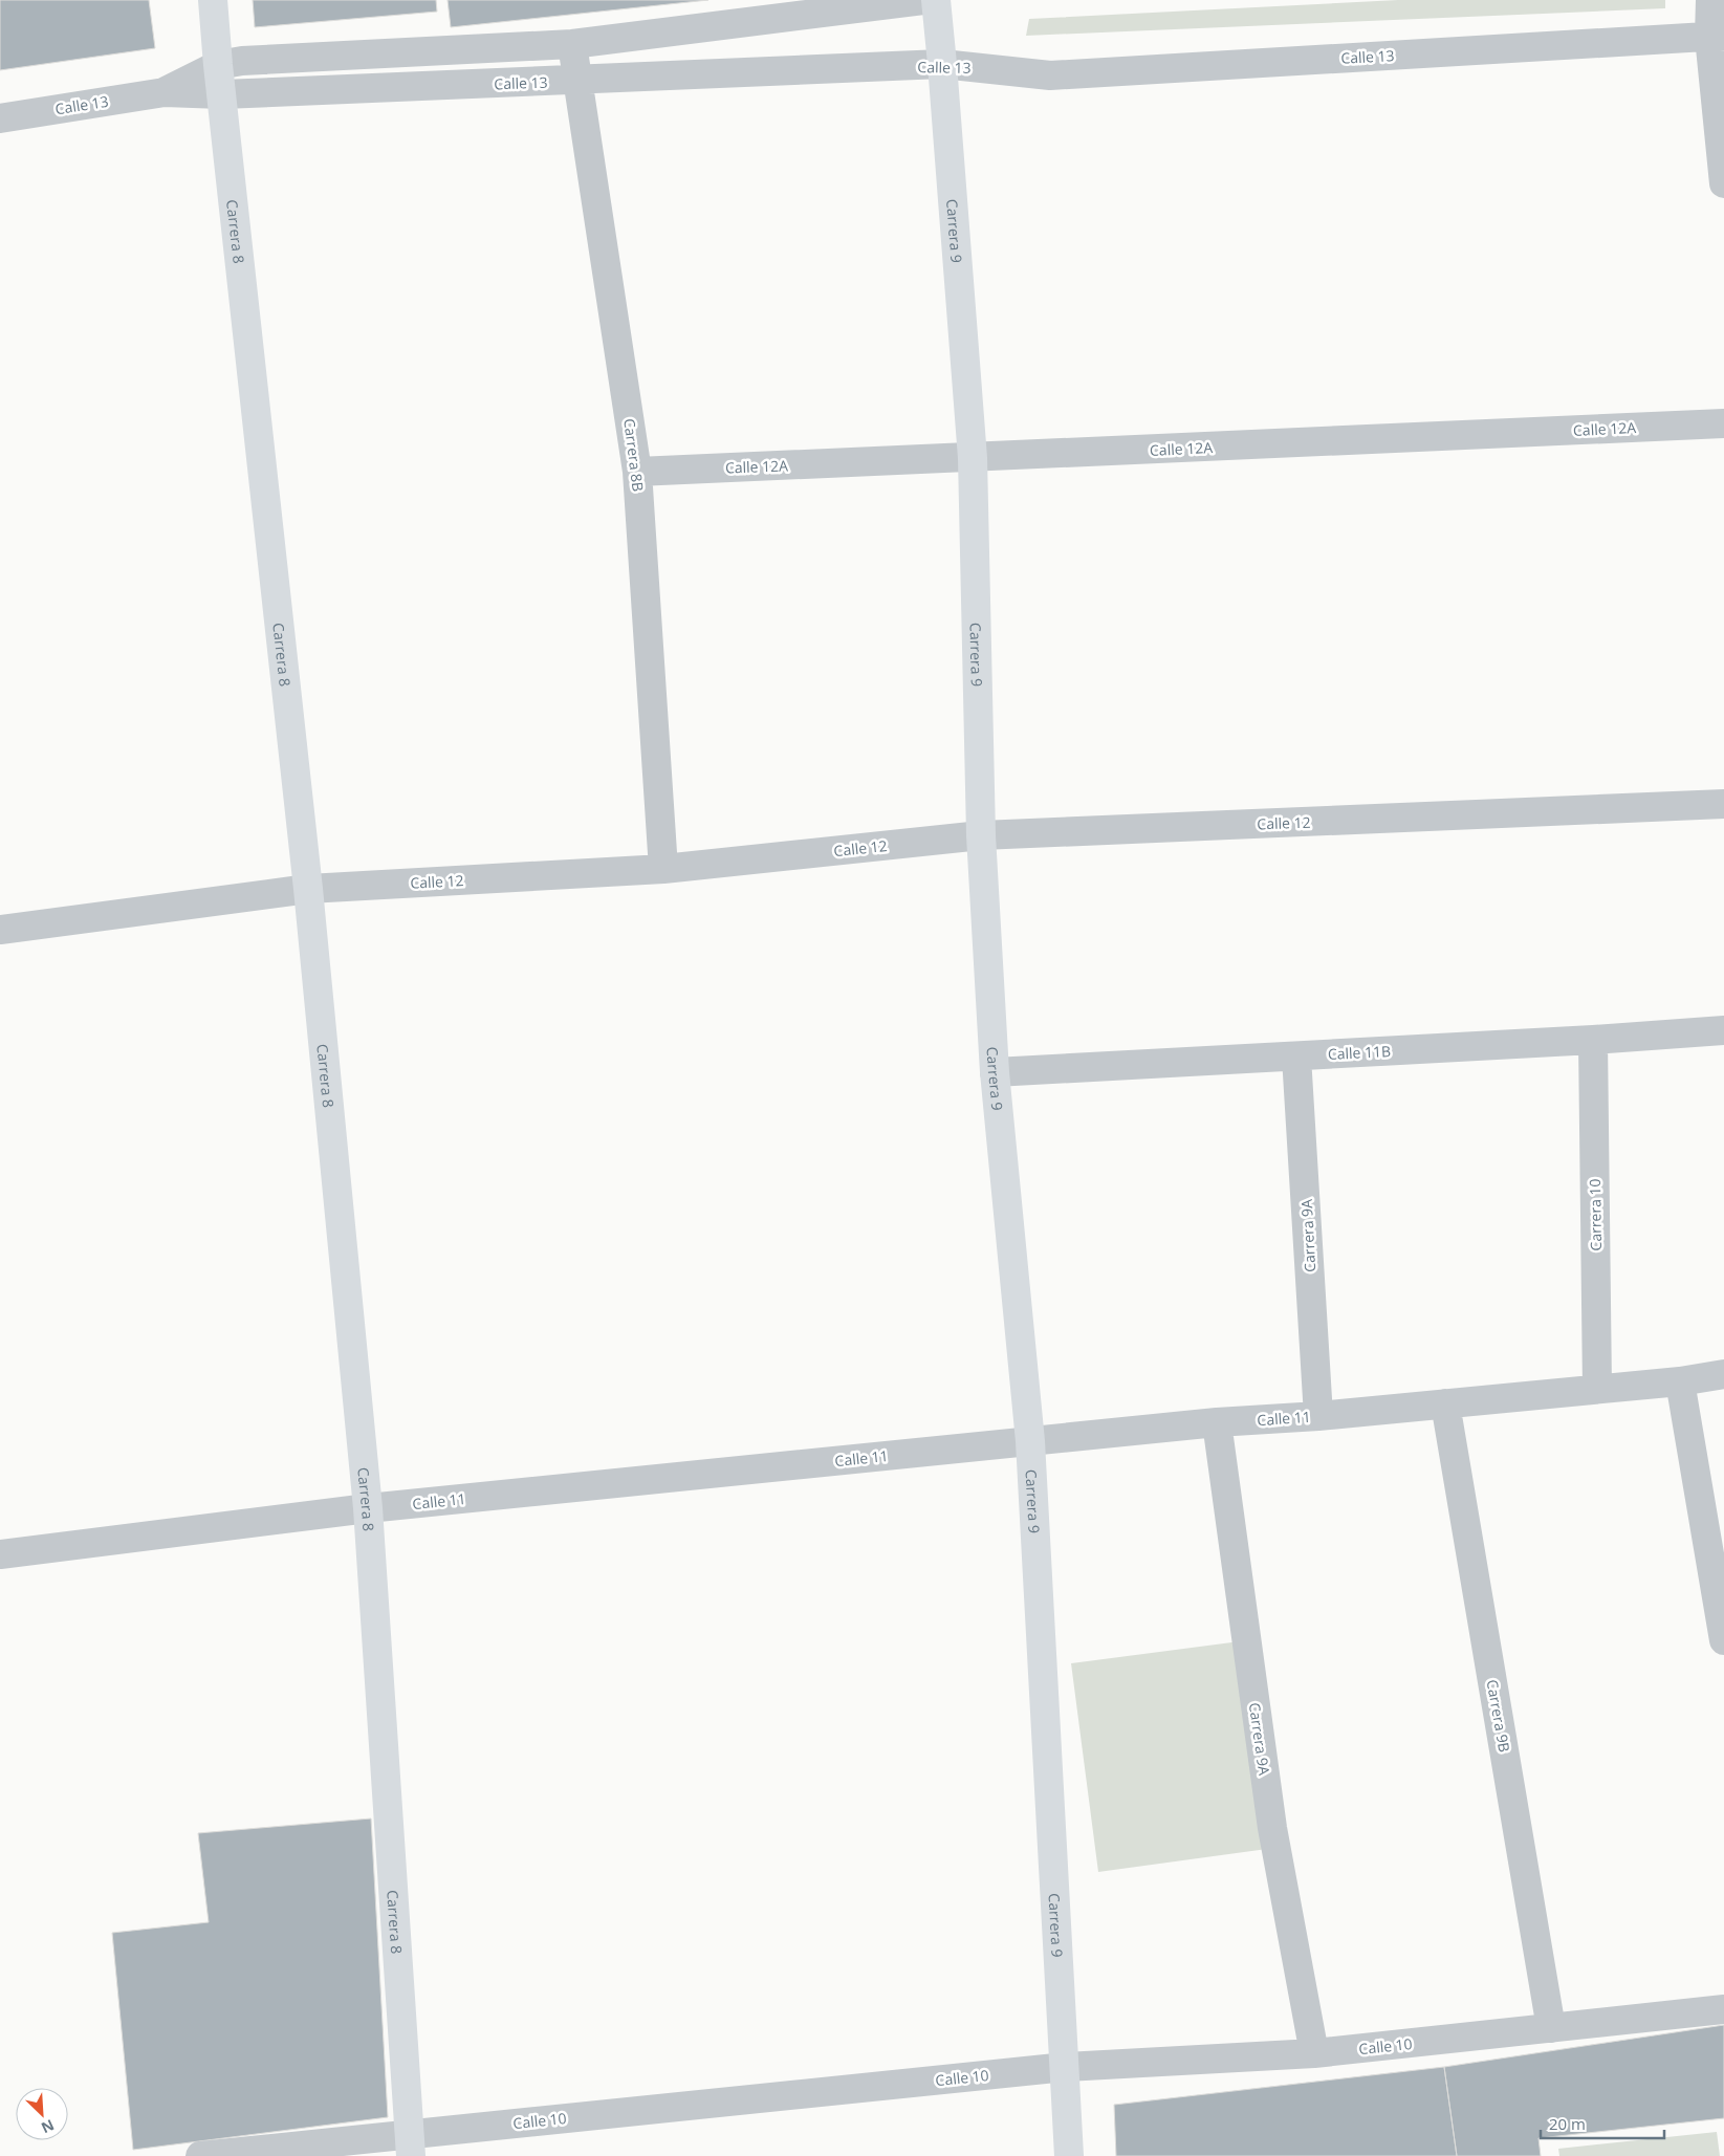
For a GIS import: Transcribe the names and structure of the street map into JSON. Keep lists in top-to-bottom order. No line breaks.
{"streets":{"main road":["Carrera 9","Carrera 8"],"street":["Calle 13","Calle 12A","Carrera 8B","Calle 12","Calle 11B","Carrera 10","Carrera 9A","Calle 11","Carrera 9B","Calle 10"]},"crossings":[["Calle 13","Carrera 9"],["Calle 13","Carrera 8"],["Calle 13","Carrera 8B"],["Carrera 9","Calle 12A"],["Carrera 9","Calle 12"],["Carrera 9","Calle 11B"],["Carrera 9","Calle 11"],["Carrera 9","Calle 10"],["Carrera 8","Calle 12"],["Carrera 8","Calle 11"],["Carrera 8","Calle 10"],["Calle 12A","Carrera 8B"],["Carrera 8B","Calle 12"],["Calle 11B","Carrera 10"],["Calle 11B","Carrera 9A"],["Carrera 10","Calle 11"],["Carrera 9A","Calle 11"],["Carrera 9A","Calle 10"],["Calle 11","Carrera 9B"],["Carrera 9B","Calle 10"]],"scale_bar":"20 m","north":"bottom right"}
